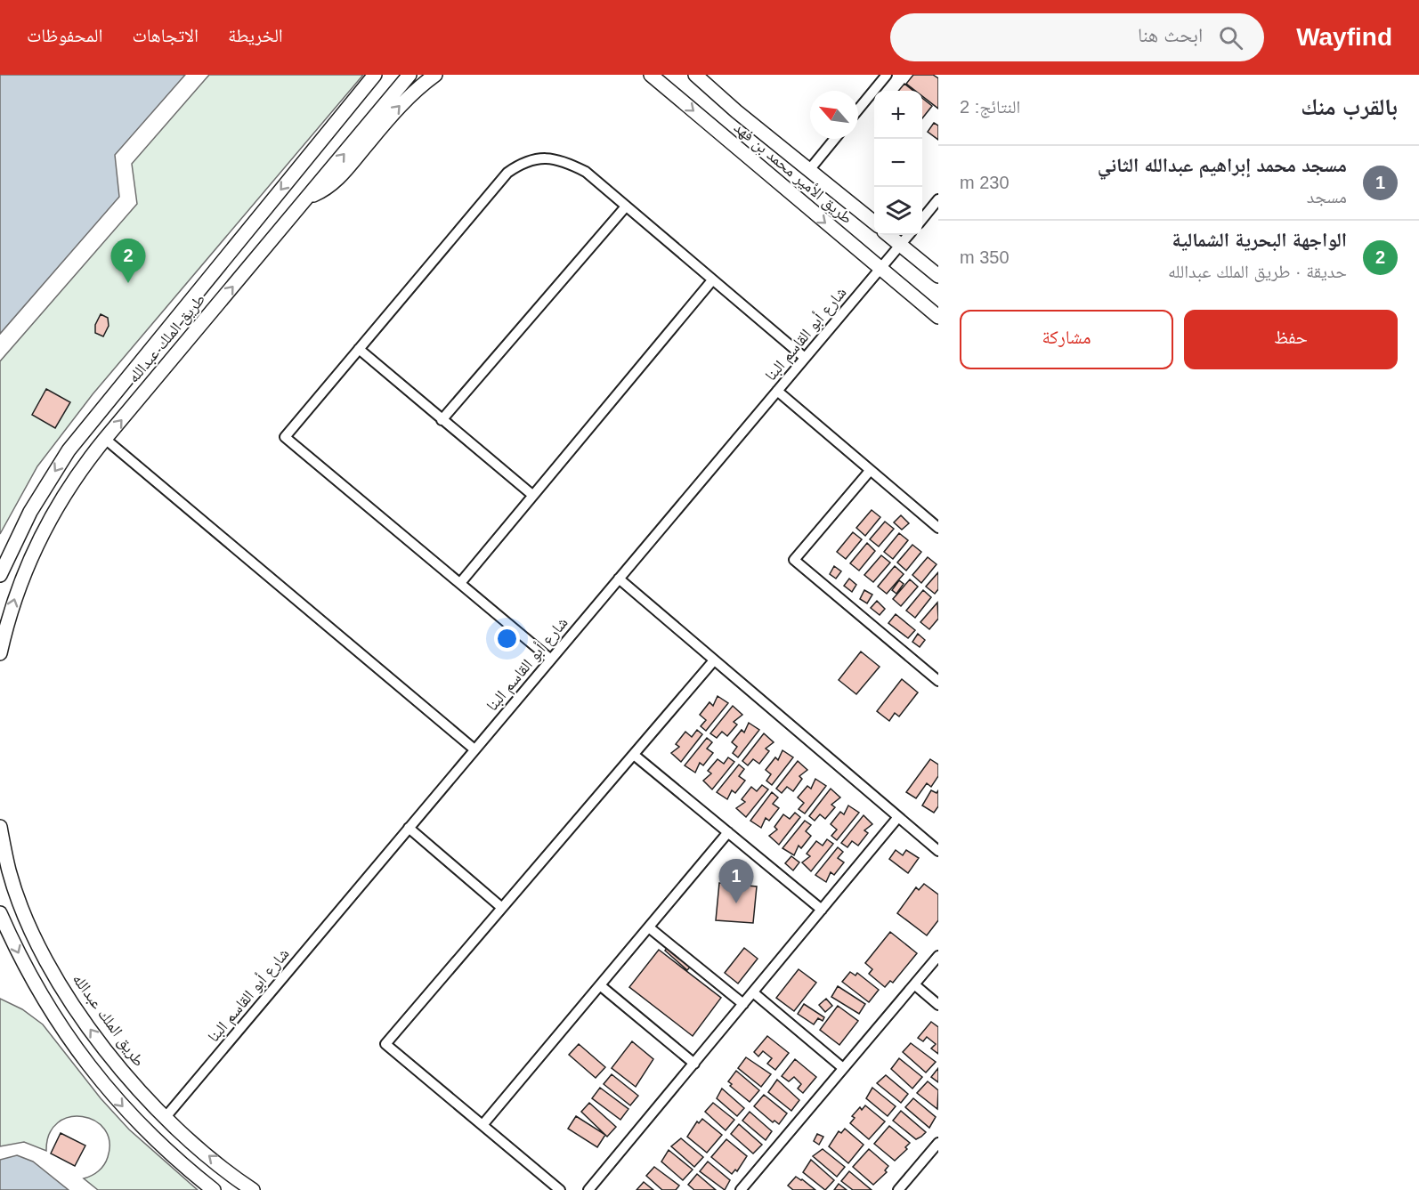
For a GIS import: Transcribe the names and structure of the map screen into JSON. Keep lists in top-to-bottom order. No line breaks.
{"streets":{"street":["طريق الأمير محمد بن فهد","شارع أبو القاسم البنا","طريق الملك عبدالله"]},"crossings":[["طريق الأمير محمد بن فهد","شارع أبو القاسم البنا"],["شارع أبو القاسم البنا","طريق الملك عبدالله"]],"north":"top left","page":{"header":"Wayfind","search":"ابحث هنا","nav":["الخريطة","الاتجاهات","المحفوظات"],"heading":["بالقرب منك","النتائج: 2"],"map_buttons":["+","−"],"list":[{"mark":"1","name":"مسجد محمد إبراهيم عبدالله الثاني","note":"مسجد","value":"230 m"},{"mark":"2","name":"الواجهة البحرية الشمالية","note":"حديقة · طريق الملك عبدالله","value":"350 m"}],"pins":["2","1"],"buttons":["حفظ","مشاركة"]}}
